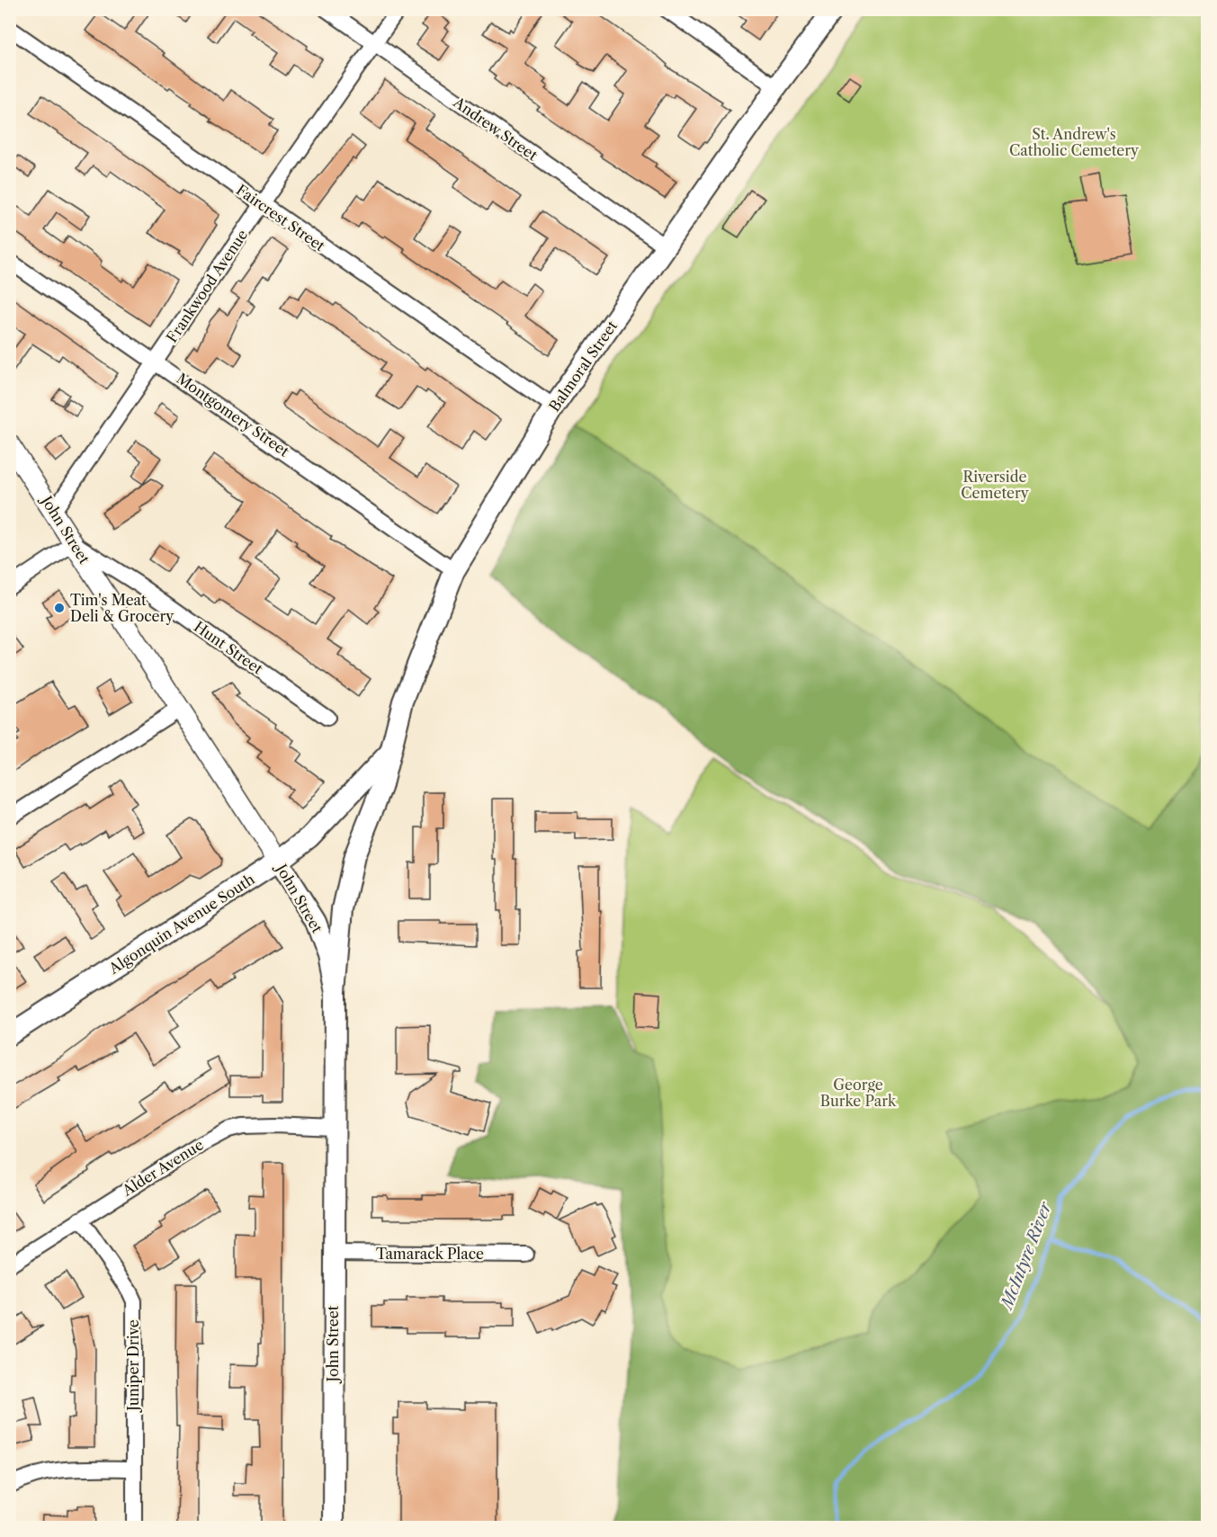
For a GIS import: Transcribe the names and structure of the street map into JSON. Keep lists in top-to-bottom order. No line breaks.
{"streets":{"main road":["Balmoral Street","John Street","Algonquin Avenue South"],"street":["Andrew Street","Faircrest Street","Frankwood Avenue","Montgomery Street","Hunt Street","Alder Avenue","Tamarack Place","Juniper Drive"]},"crossings":[["Andrew Street","Frankwood Avenue"],["Andrew Street","Balmoral Street"],["Faircrest Street","Frankwood Avenue"],["Faircrest Street","Balmoral Street"],["Frankwood Avenue","Montgomery Street"],["Frankwood Avenue","John Street"],["Balmoral Street","Montgomery Street"],["Balmoral Street","John Street"],["Balmoral Street","Algonquin Avenue South"],["John Street","Hunt Street"],["John Street","Algonquin Avenue South"],["John Street","Alder Avenue"],["John Street","Tamarack Place"],["Alder Avenue","Juniper Drive"]],"water":["McIntyre River"],"parks":["St. Andrew's Catholic Cemetery","Riverside Cemetery","George Burke Park"],"places":["Tim's Meat Deli & Grocery"]}
